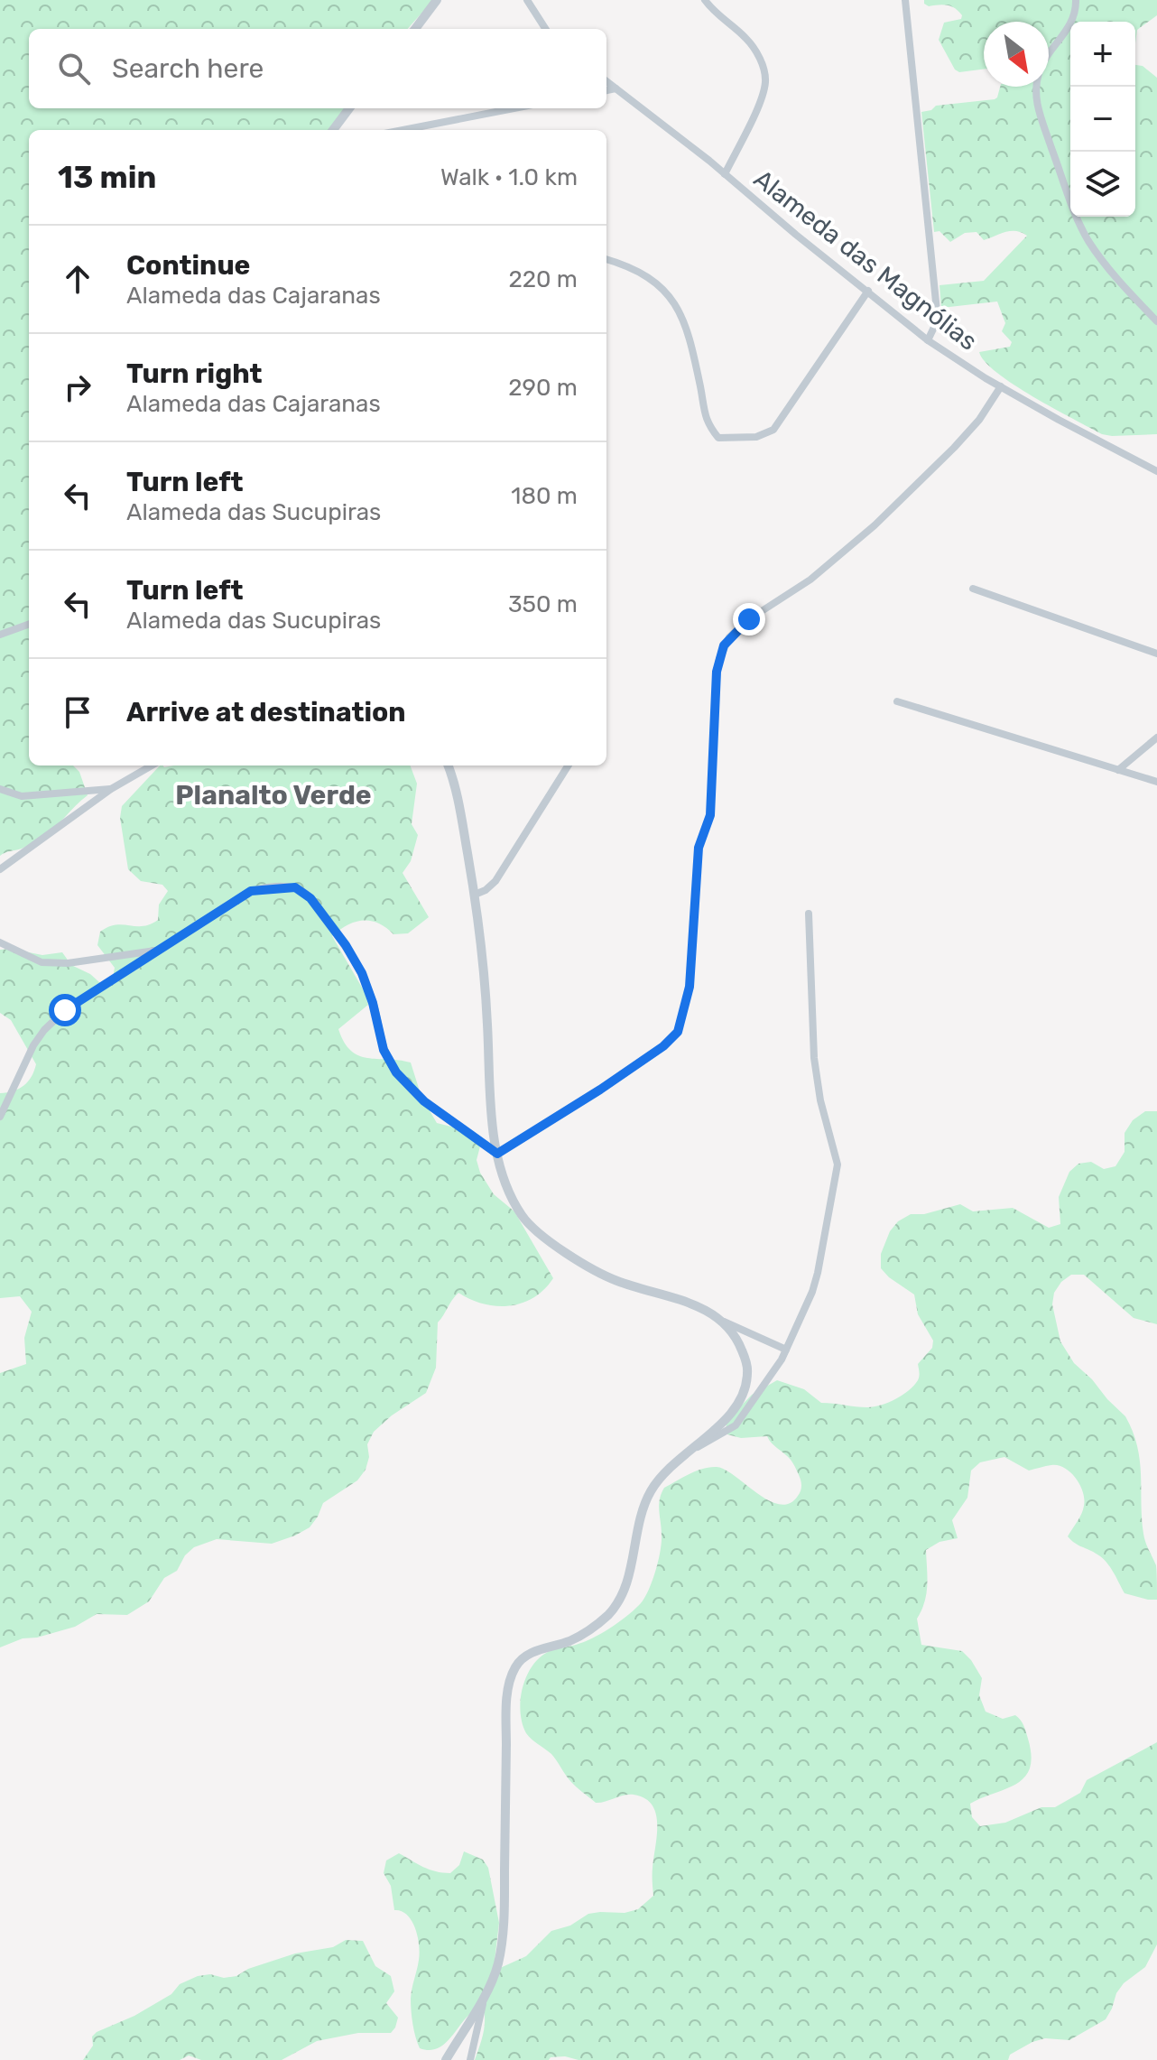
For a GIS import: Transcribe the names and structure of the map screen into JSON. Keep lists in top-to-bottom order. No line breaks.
{"streets":{"street":["Alameda das Magnólias"]},"districts":["Planalto Verde"],"north":"bottom right","page":{"map_buttons":["+","−"],"search":"Search here","heading":["13 min","Walk · 1.0 km"],"list":[["Continue","Alameda das Cajaranas","220 m"],["Turn right","Alameda das Cajaranas","290 m"],["Turn left","Alameda das Sucupiras","180 m"],["Turn left","Alameda das Sucupiras","350 m"],"Arrive at destination"]}}
